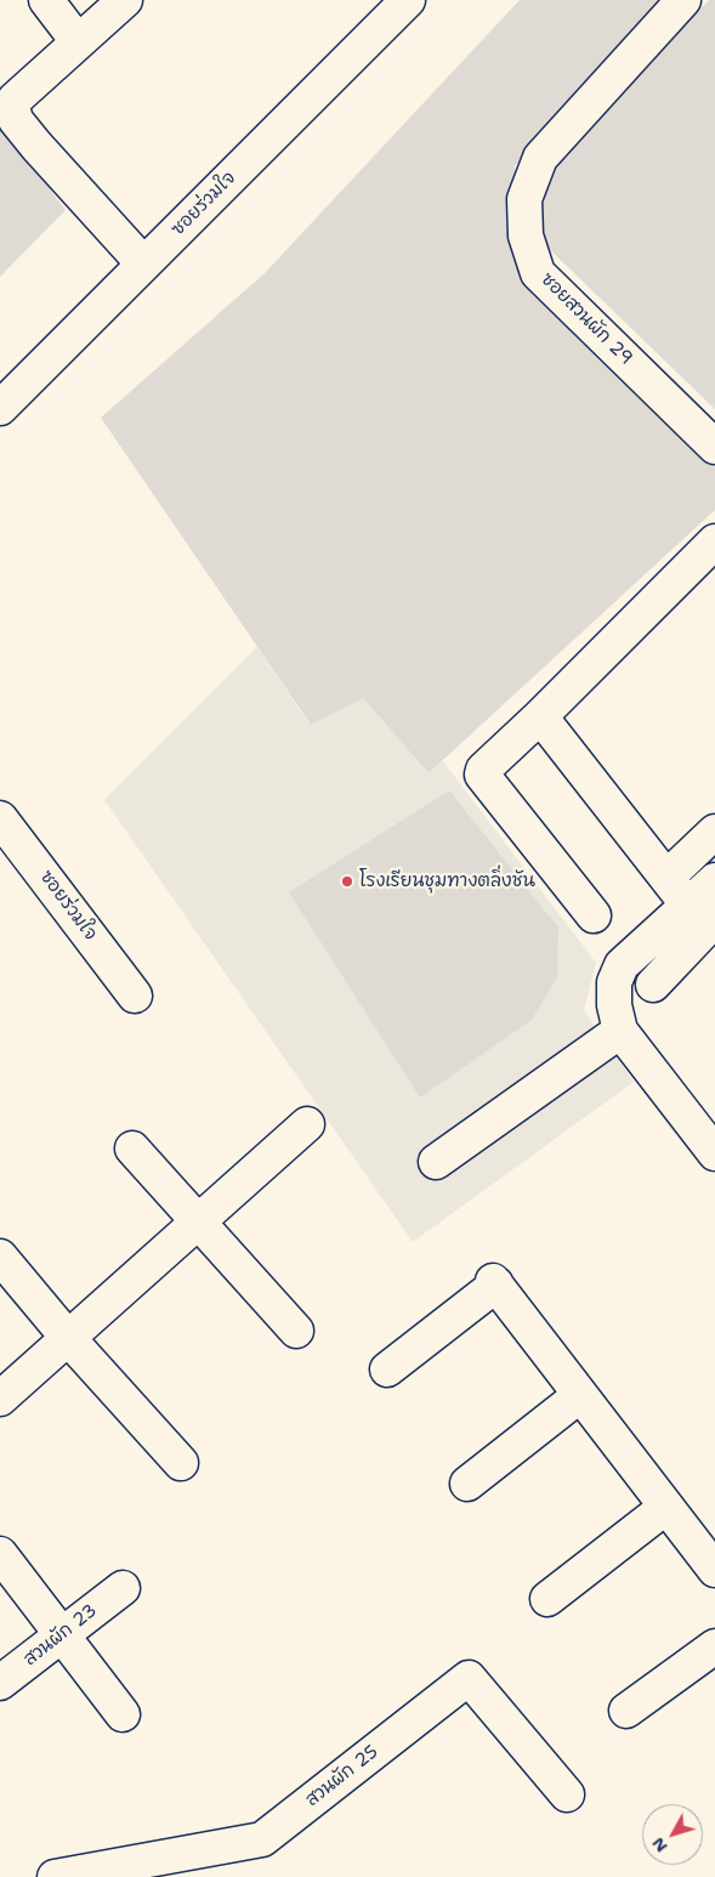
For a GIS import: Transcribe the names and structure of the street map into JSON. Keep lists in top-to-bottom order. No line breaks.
{"streets":{"street":["ซอยร่วมใจ","ซอยสวนผัก 29","สวนผัก 23","สวนผัก 25"]},"places":["โรงเรียนชุมทางตลิ่งชัน"],"north":"bottom left"}
